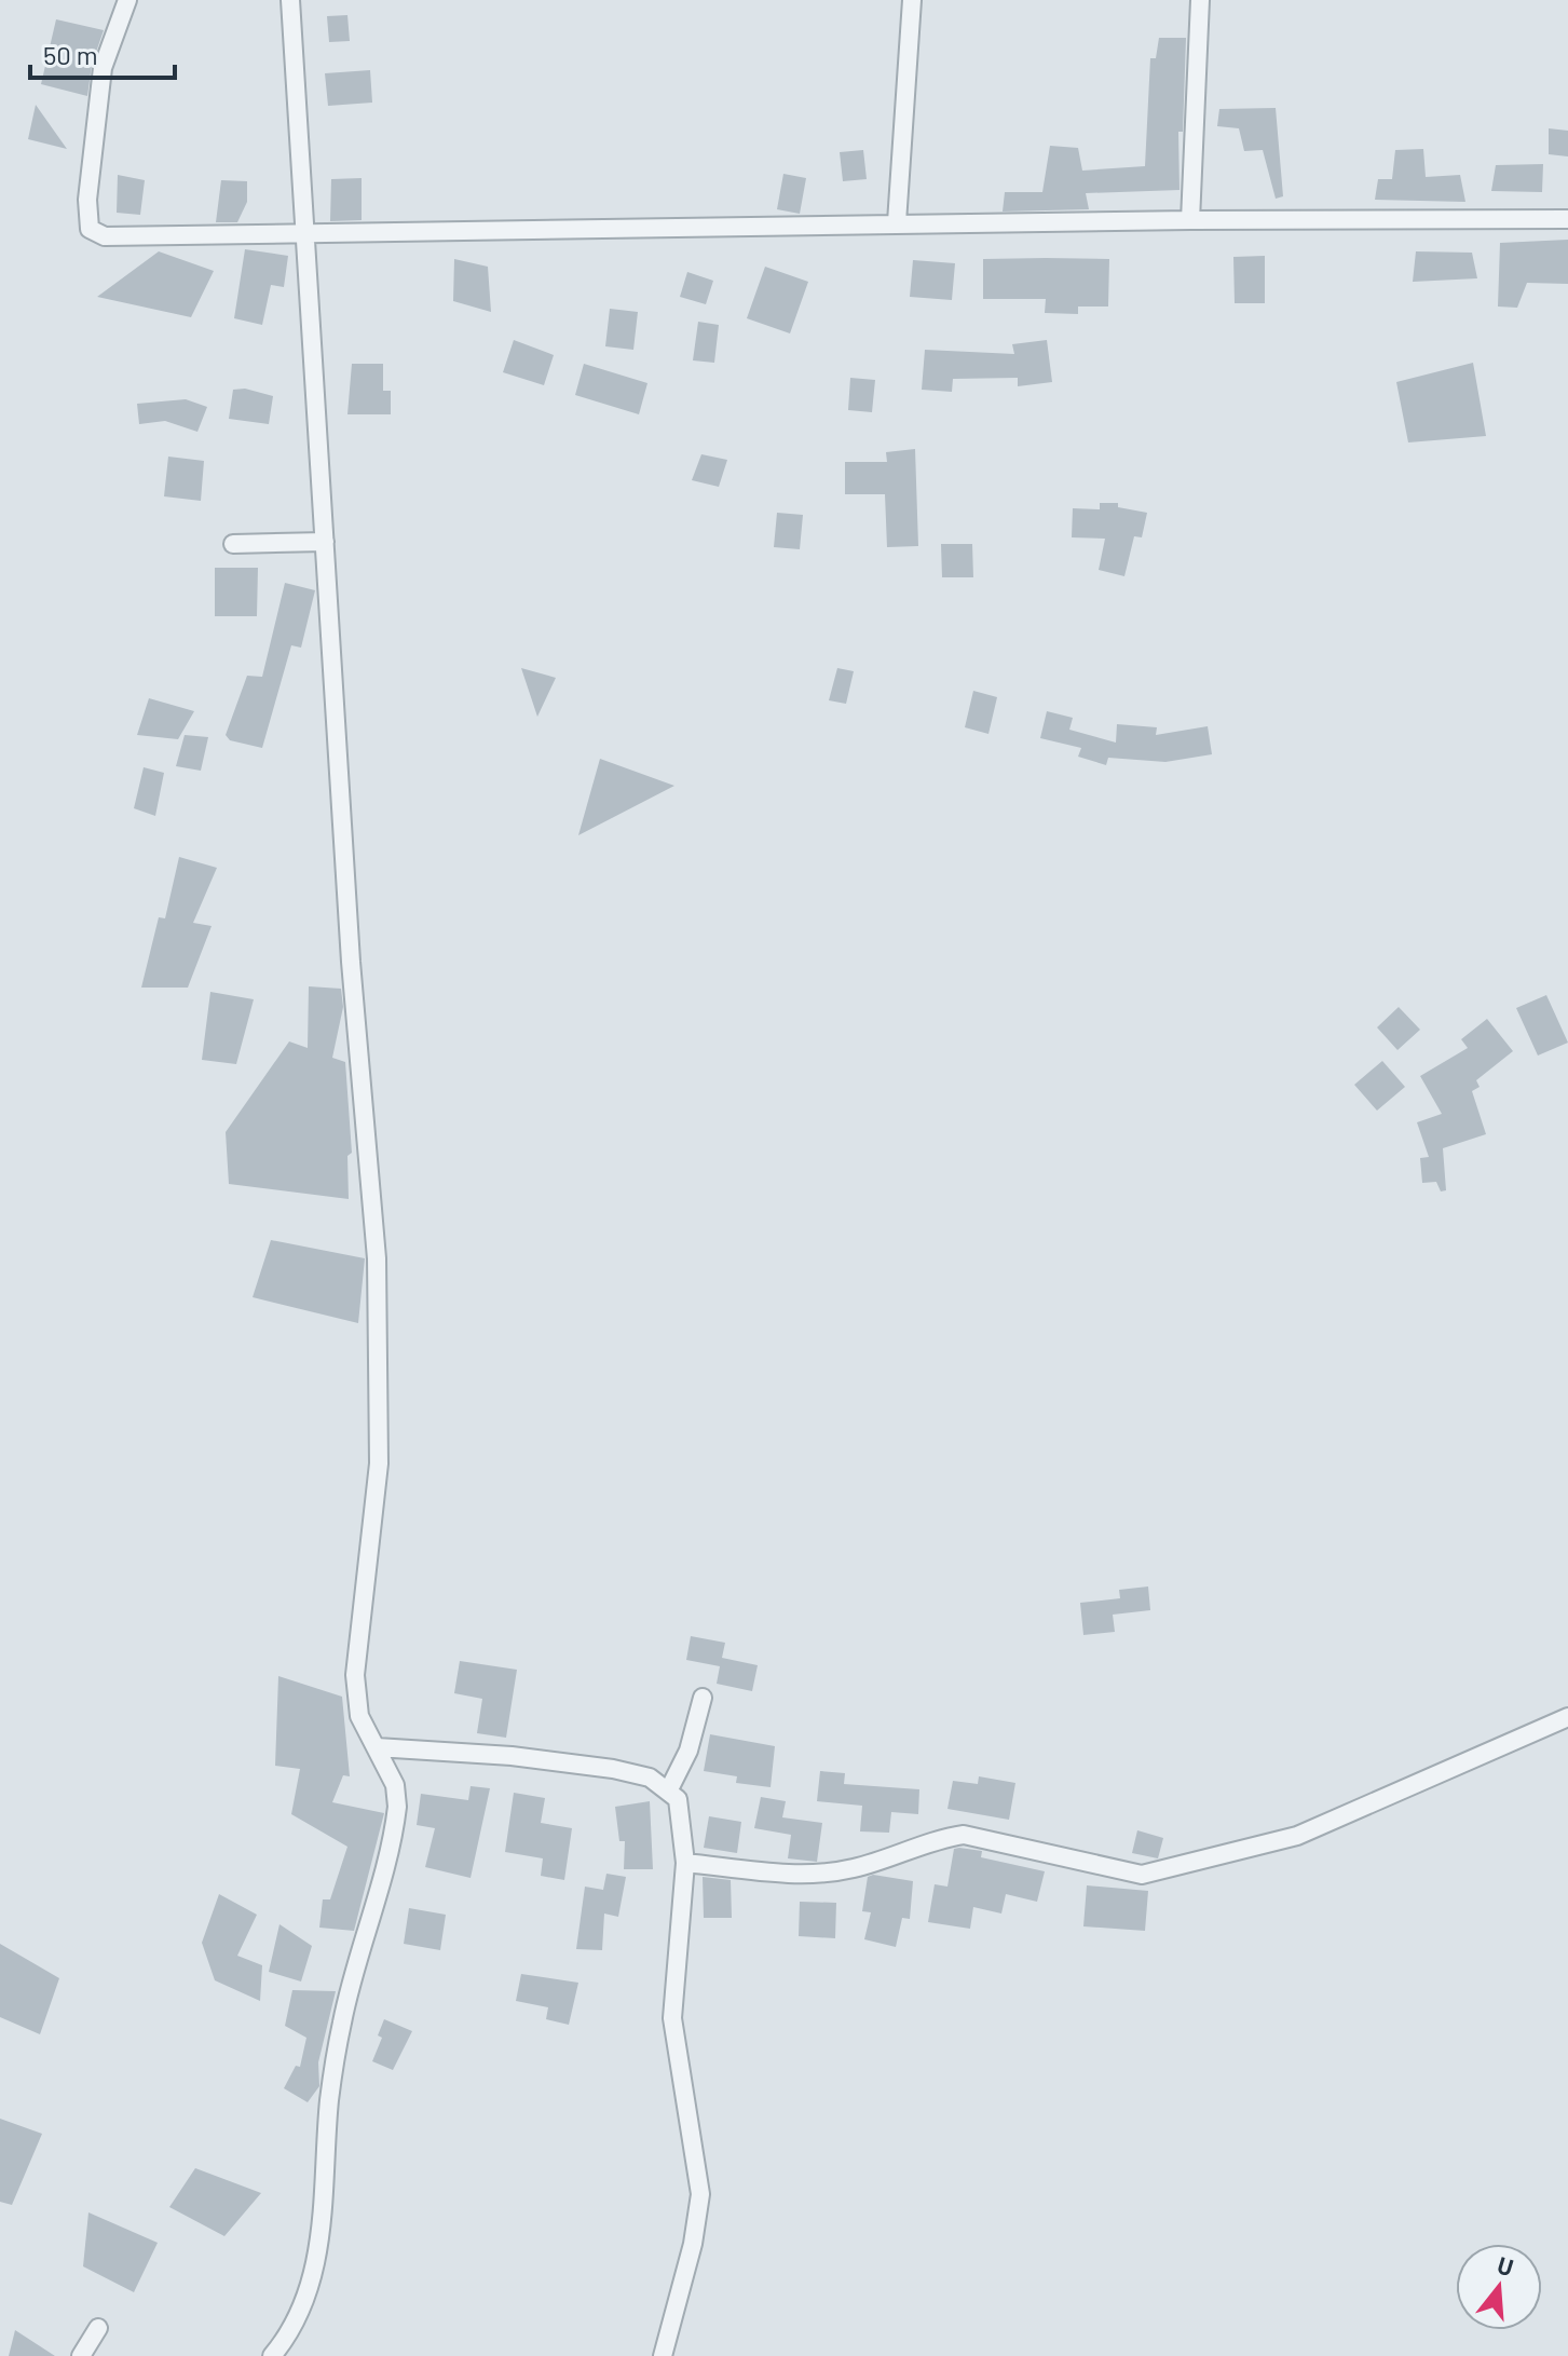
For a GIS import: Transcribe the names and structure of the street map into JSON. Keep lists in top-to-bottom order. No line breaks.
{"scale_bar":"50 m","north":"top"}
